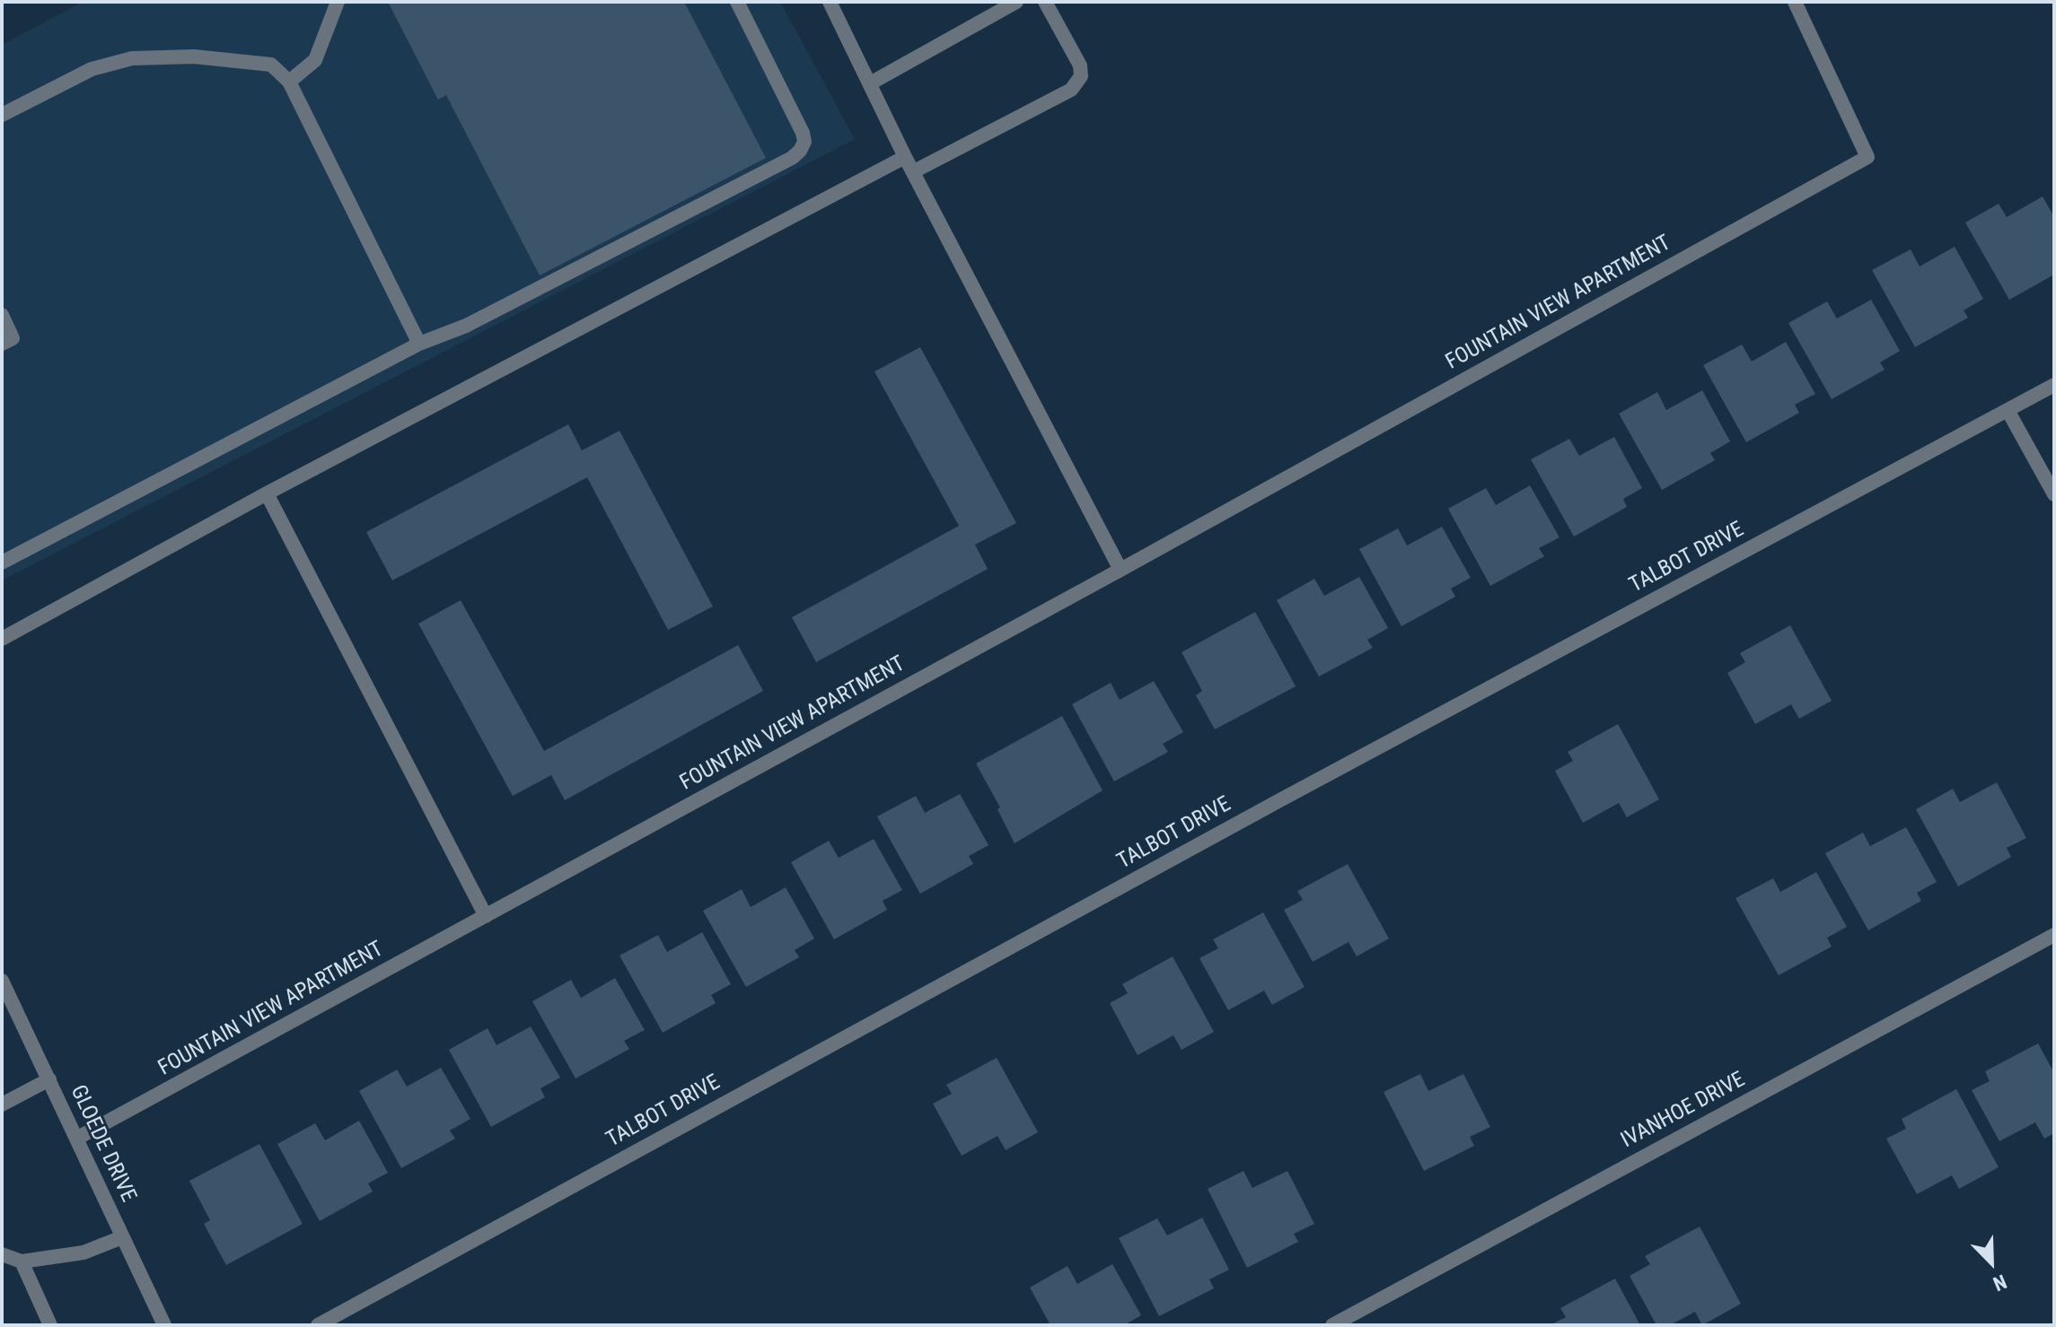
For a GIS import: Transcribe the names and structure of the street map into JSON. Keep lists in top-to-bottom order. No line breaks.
{"streets":{"street":["FOUNTAIN VIEW APARTMENT","TALBOT DRIVE","IVANHOE DRIVE","GLOEDE DRIVE"]},"crossings":[["FOUNTAIN VIEW APARTMENT","GLOEDE DRIVE"]],"north":"bottom right"}
